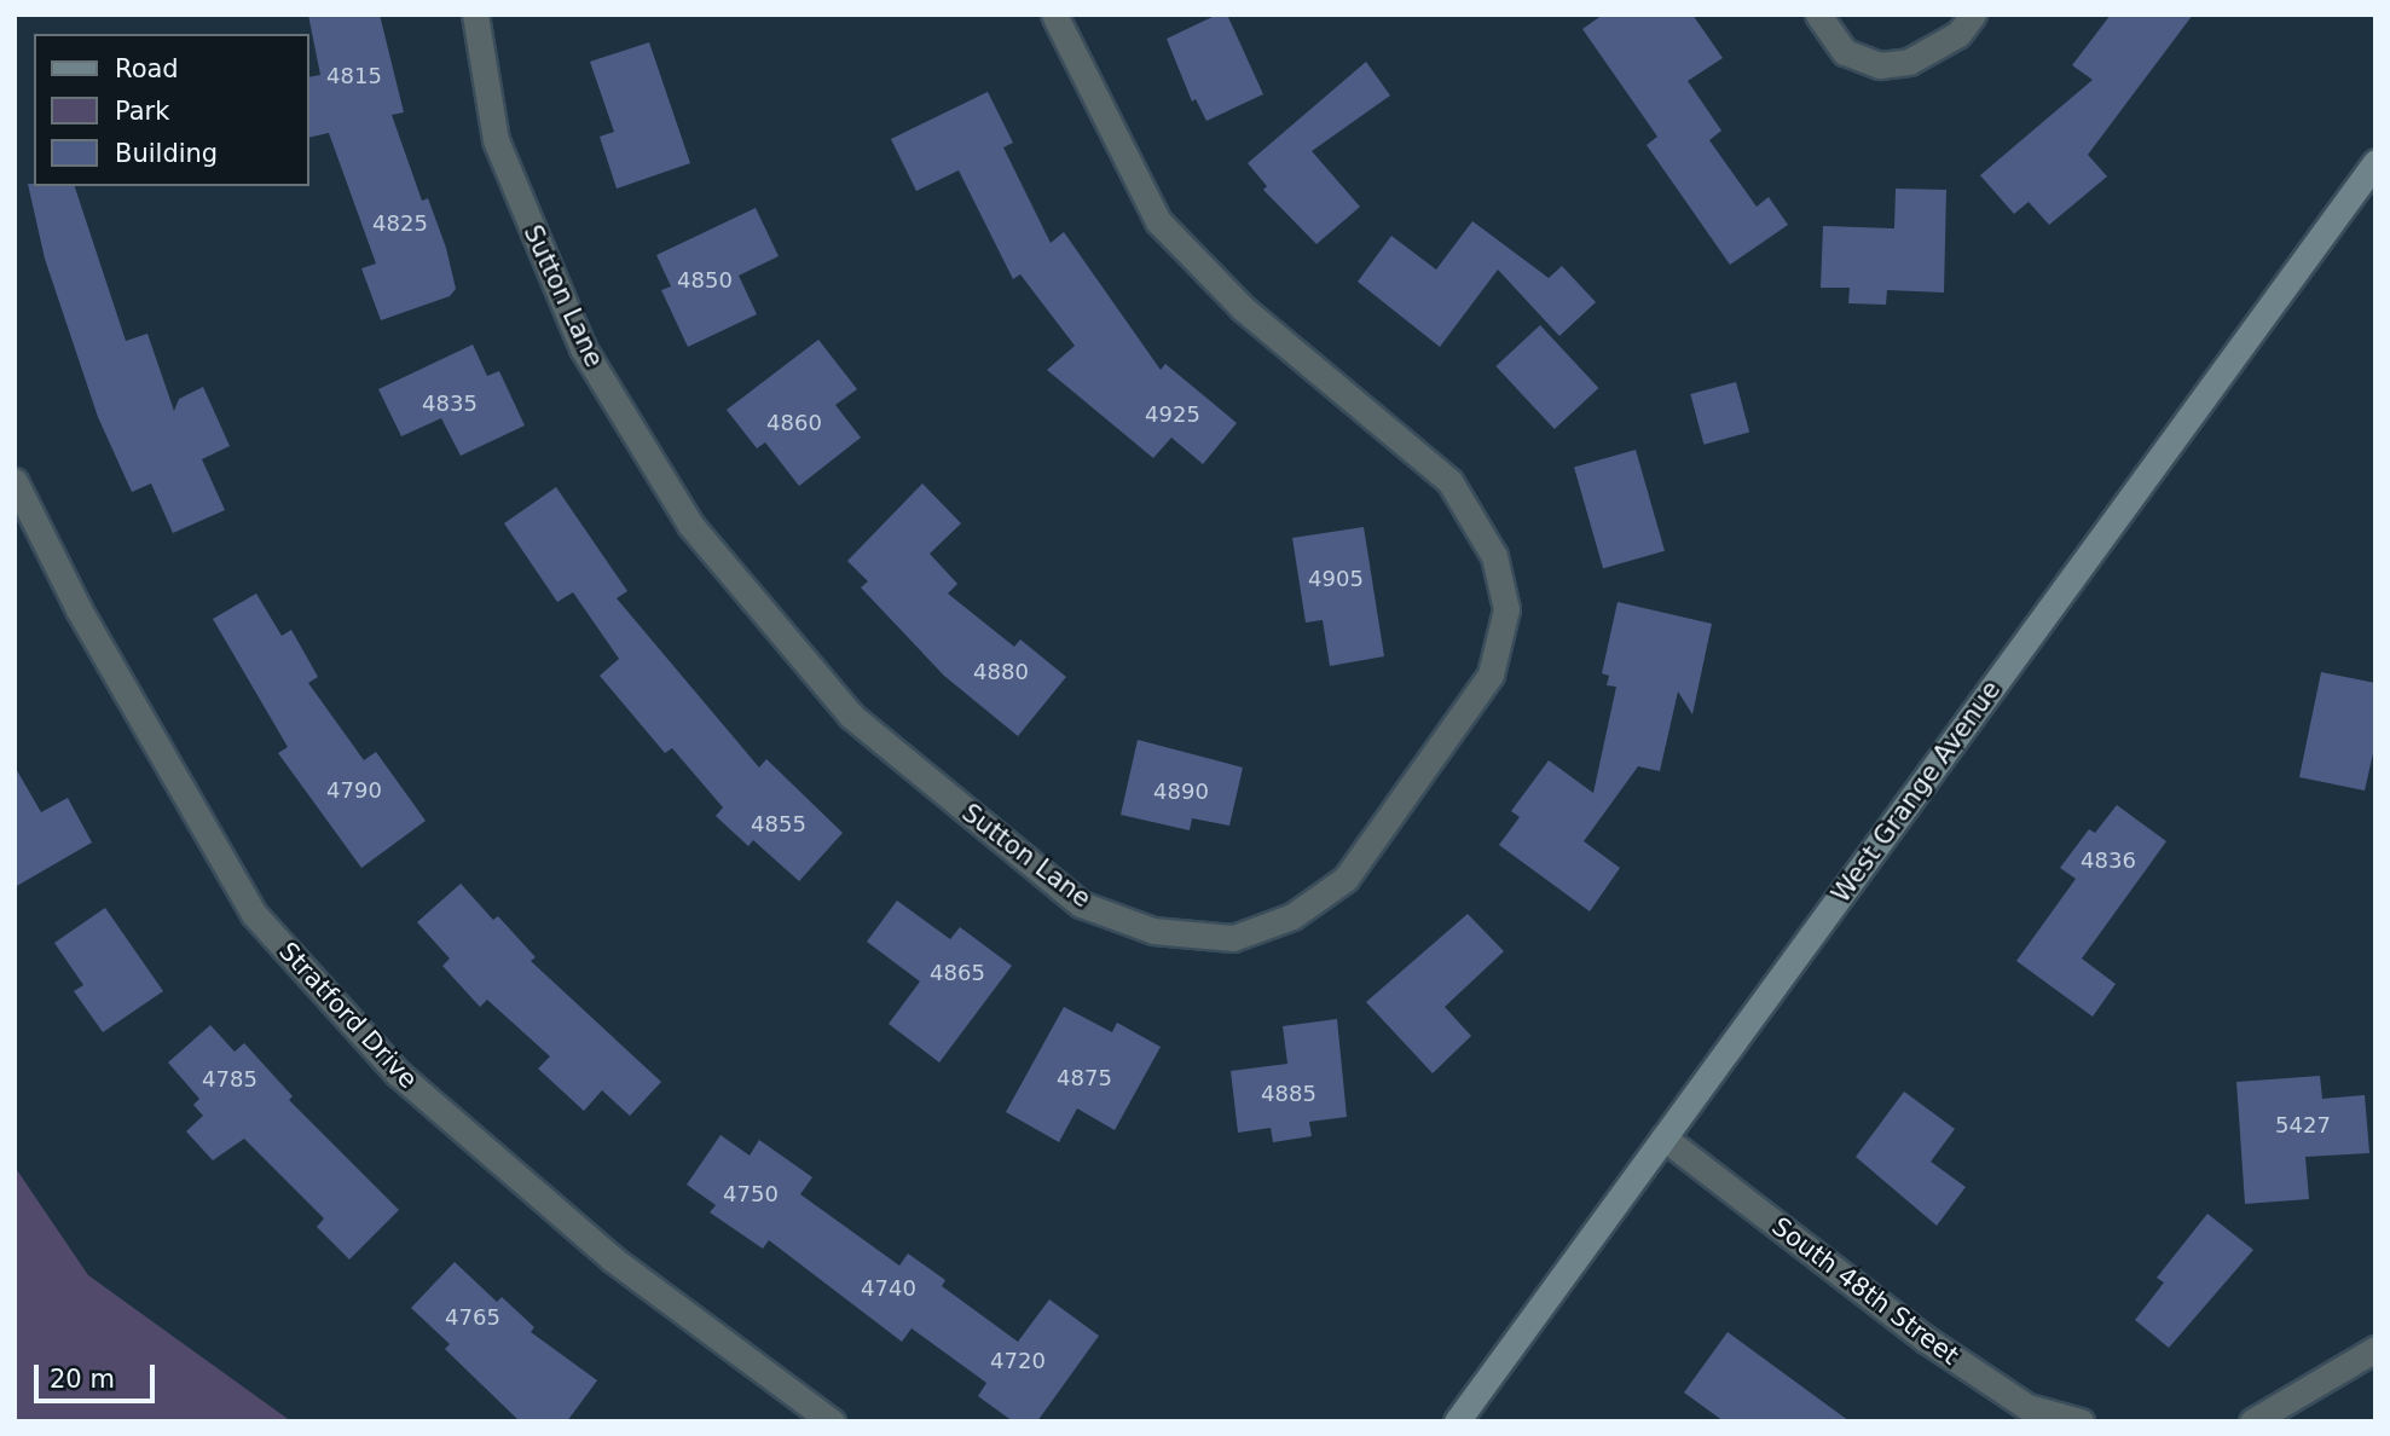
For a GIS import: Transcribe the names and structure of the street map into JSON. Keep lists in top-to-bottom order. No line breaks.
{"streets":{"street":["Sutton Lane","West Grange Avenue","Stratford Drive","South 48th Street"]},"crossings":[["West Grange Avenue","South 48th Street"]],"house_numbers":["4815","4825","4850","4835","4925","4860","4905","4880","4790","4890","4855","4836","4865","4875","4785","4885","5427","4750","4740","4765","4720"],"legend":["Road","Park","Building"],"scale_bar":"20 m"}
